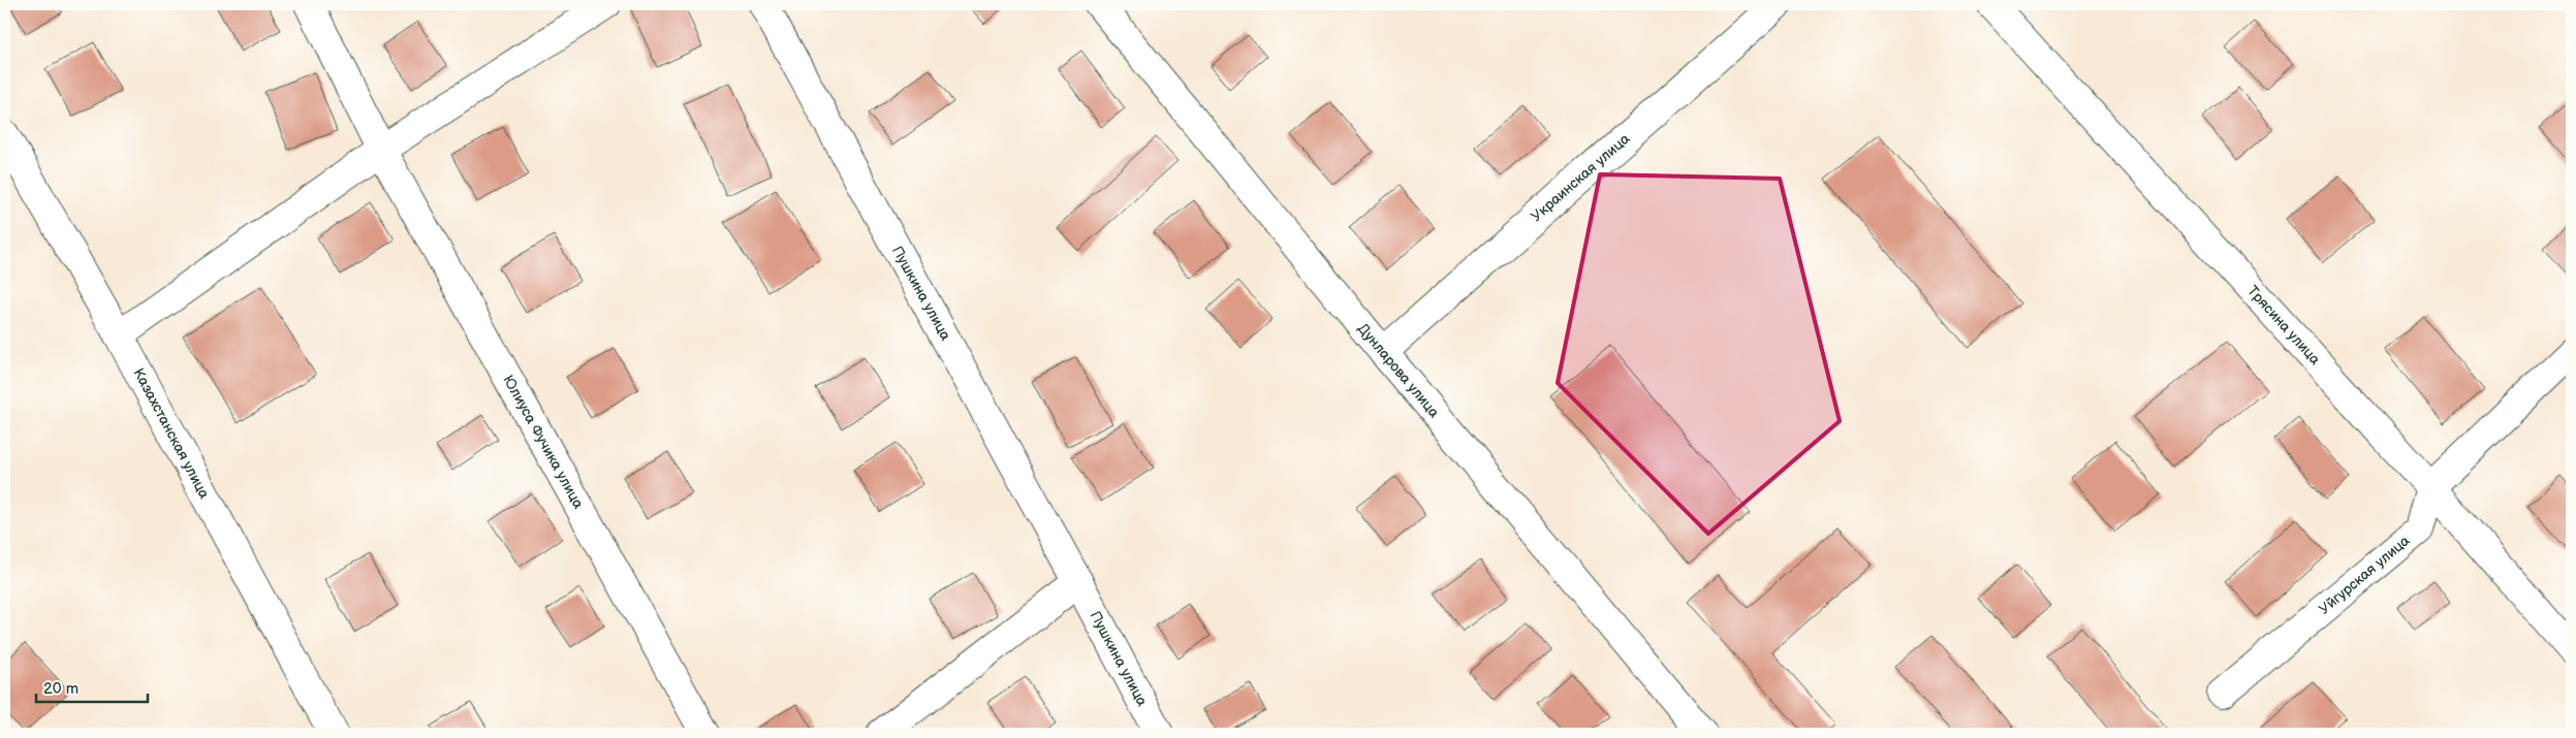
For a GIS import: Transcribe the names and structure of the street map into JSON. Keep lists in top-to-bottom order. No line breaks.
{"streets":{"street":["Украинская улица","Пушкина улица","Трясина улица","Дунларова улица","Казахстанская улица","Юлиуса Фучика улица","Уйгурская улица"]},"crossings":[["Украинская улица","Дунларова улица"],["Трясина улица","Уйгурская улица"]],"scale_bar":"20 m"}
